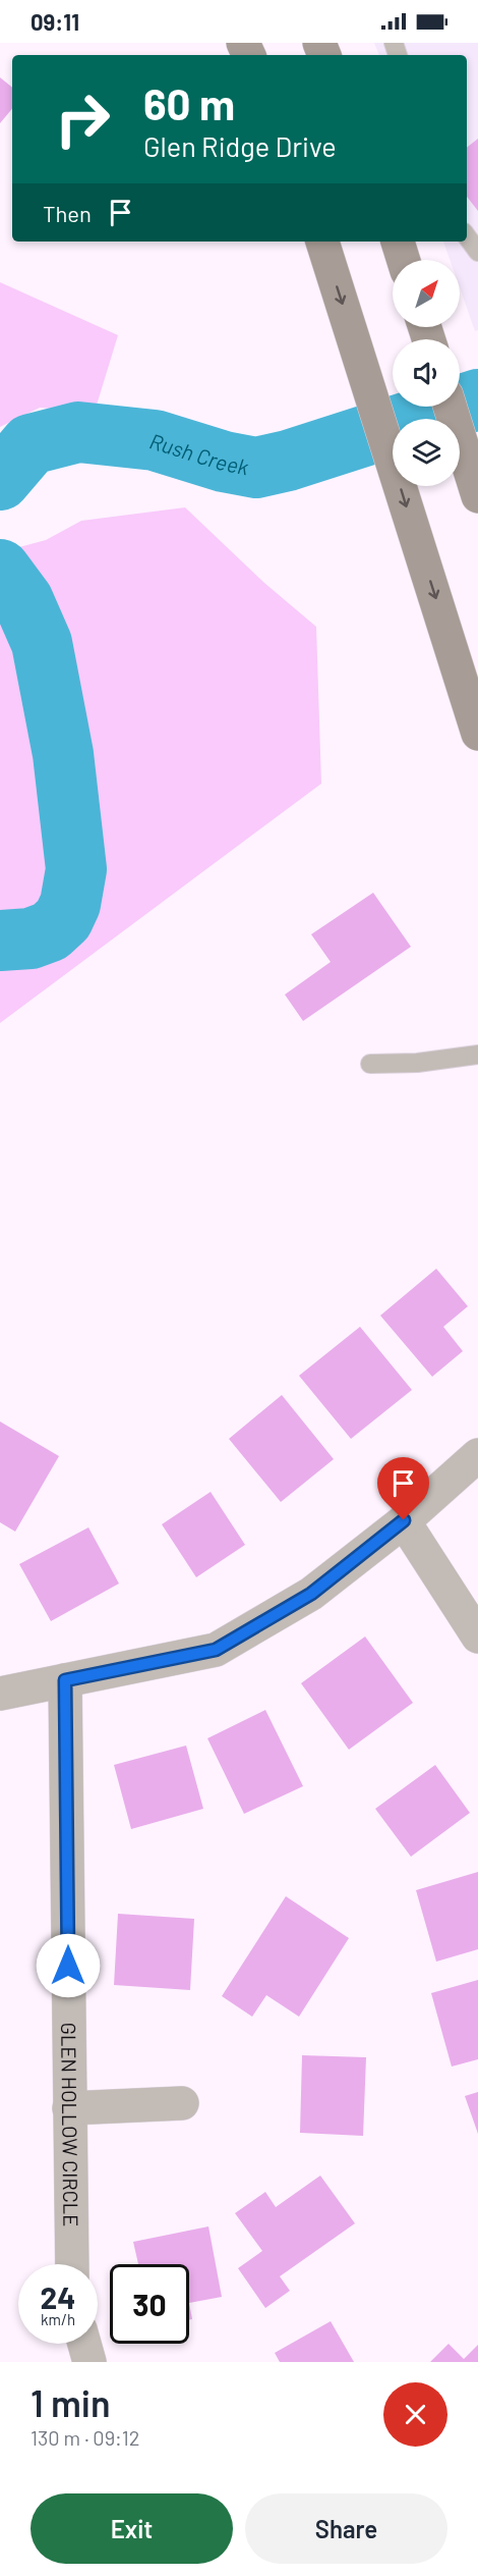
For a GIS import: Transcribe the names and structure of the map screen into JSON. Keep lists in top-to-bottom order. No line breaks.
{"streets":{"street":["GLEN HOLLOW CIRCLE"]},"water":["Rush Creek"],"north":"top right","page":{"status":"09:11","turn":["60 m","Glen Ridge Drive"],"then":"Then","speed":"24 km/h","limit":"30","heading":["1 min","130 m · 09:12"],"buttons":["Exit","Share"]}}
